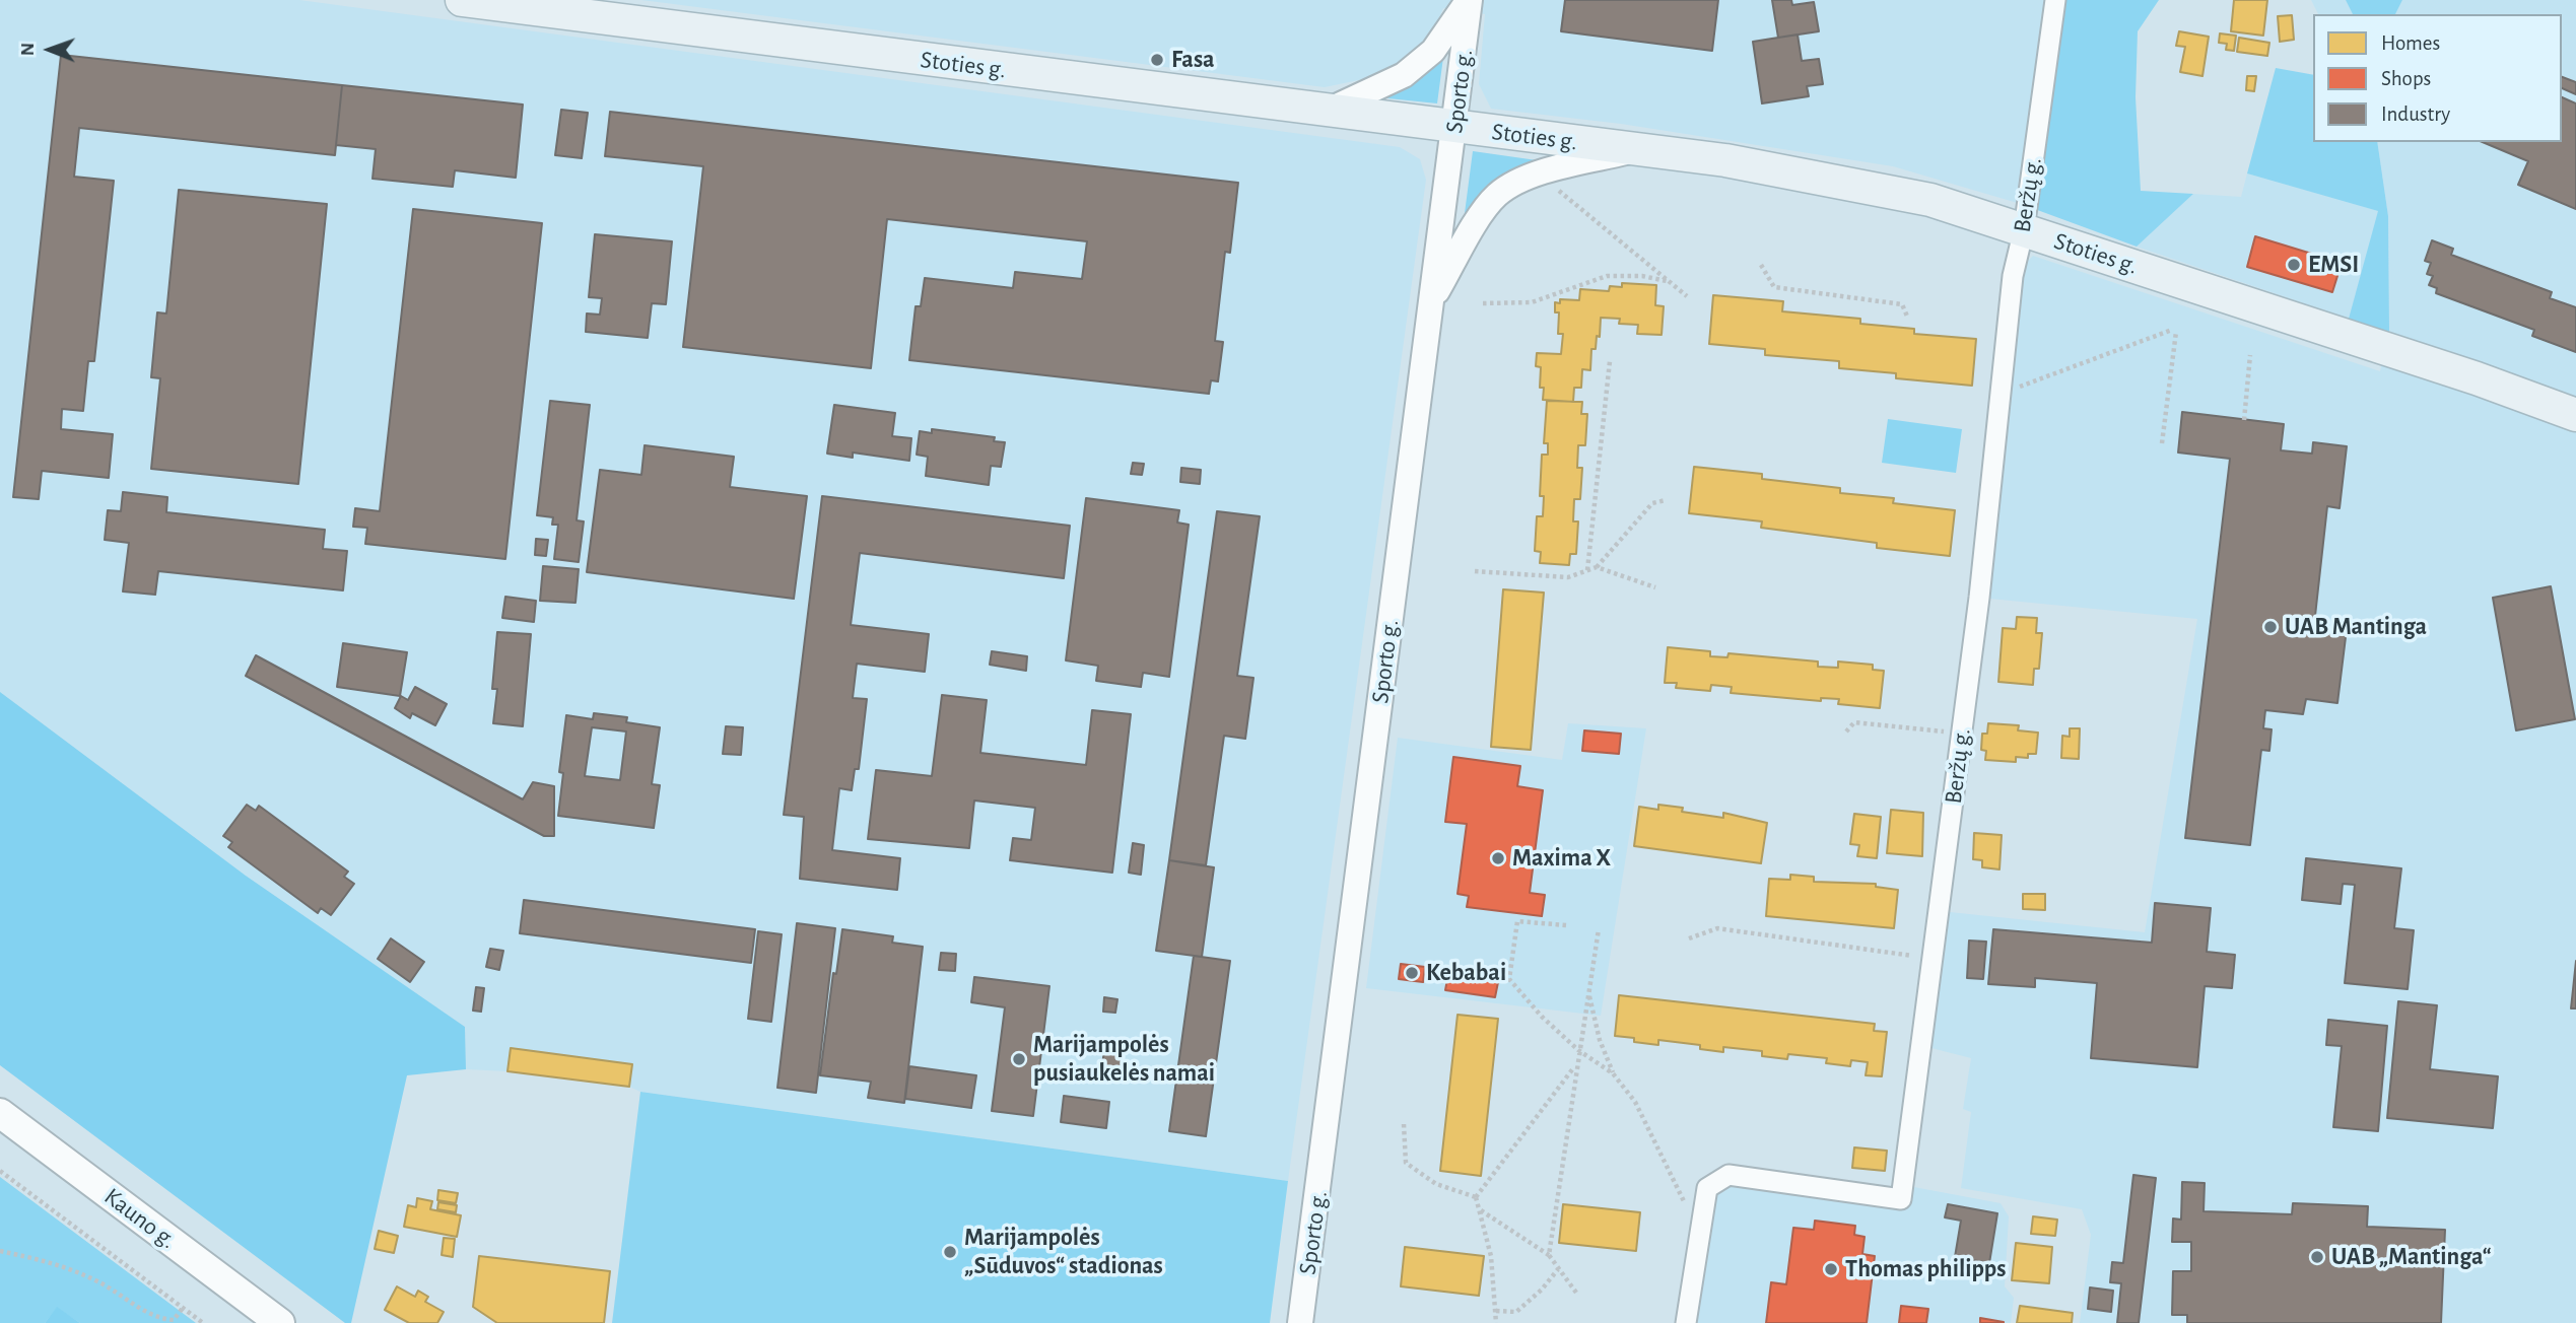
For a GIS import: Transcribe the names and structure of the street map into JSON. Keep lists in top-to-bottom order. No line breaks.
{"streets":{"main road":["Stoties g.","Kauno g."],"street":["Sporto g.","Beržų g."]},"crossings":[["Stoties g.","Sporto g."],["Stoties g.","Beržų g."]],"places":["Fasa","EMSI","UAB Mantinga","Maxima X","Kebabai","Marijampolės pusiaukelės namai","Marijampolės „Sūduvos“ stadionas","UAB „Mantinga“","Thomas philipps"],"legend":["Homes","Shops","Industry"],"north":"left"}
